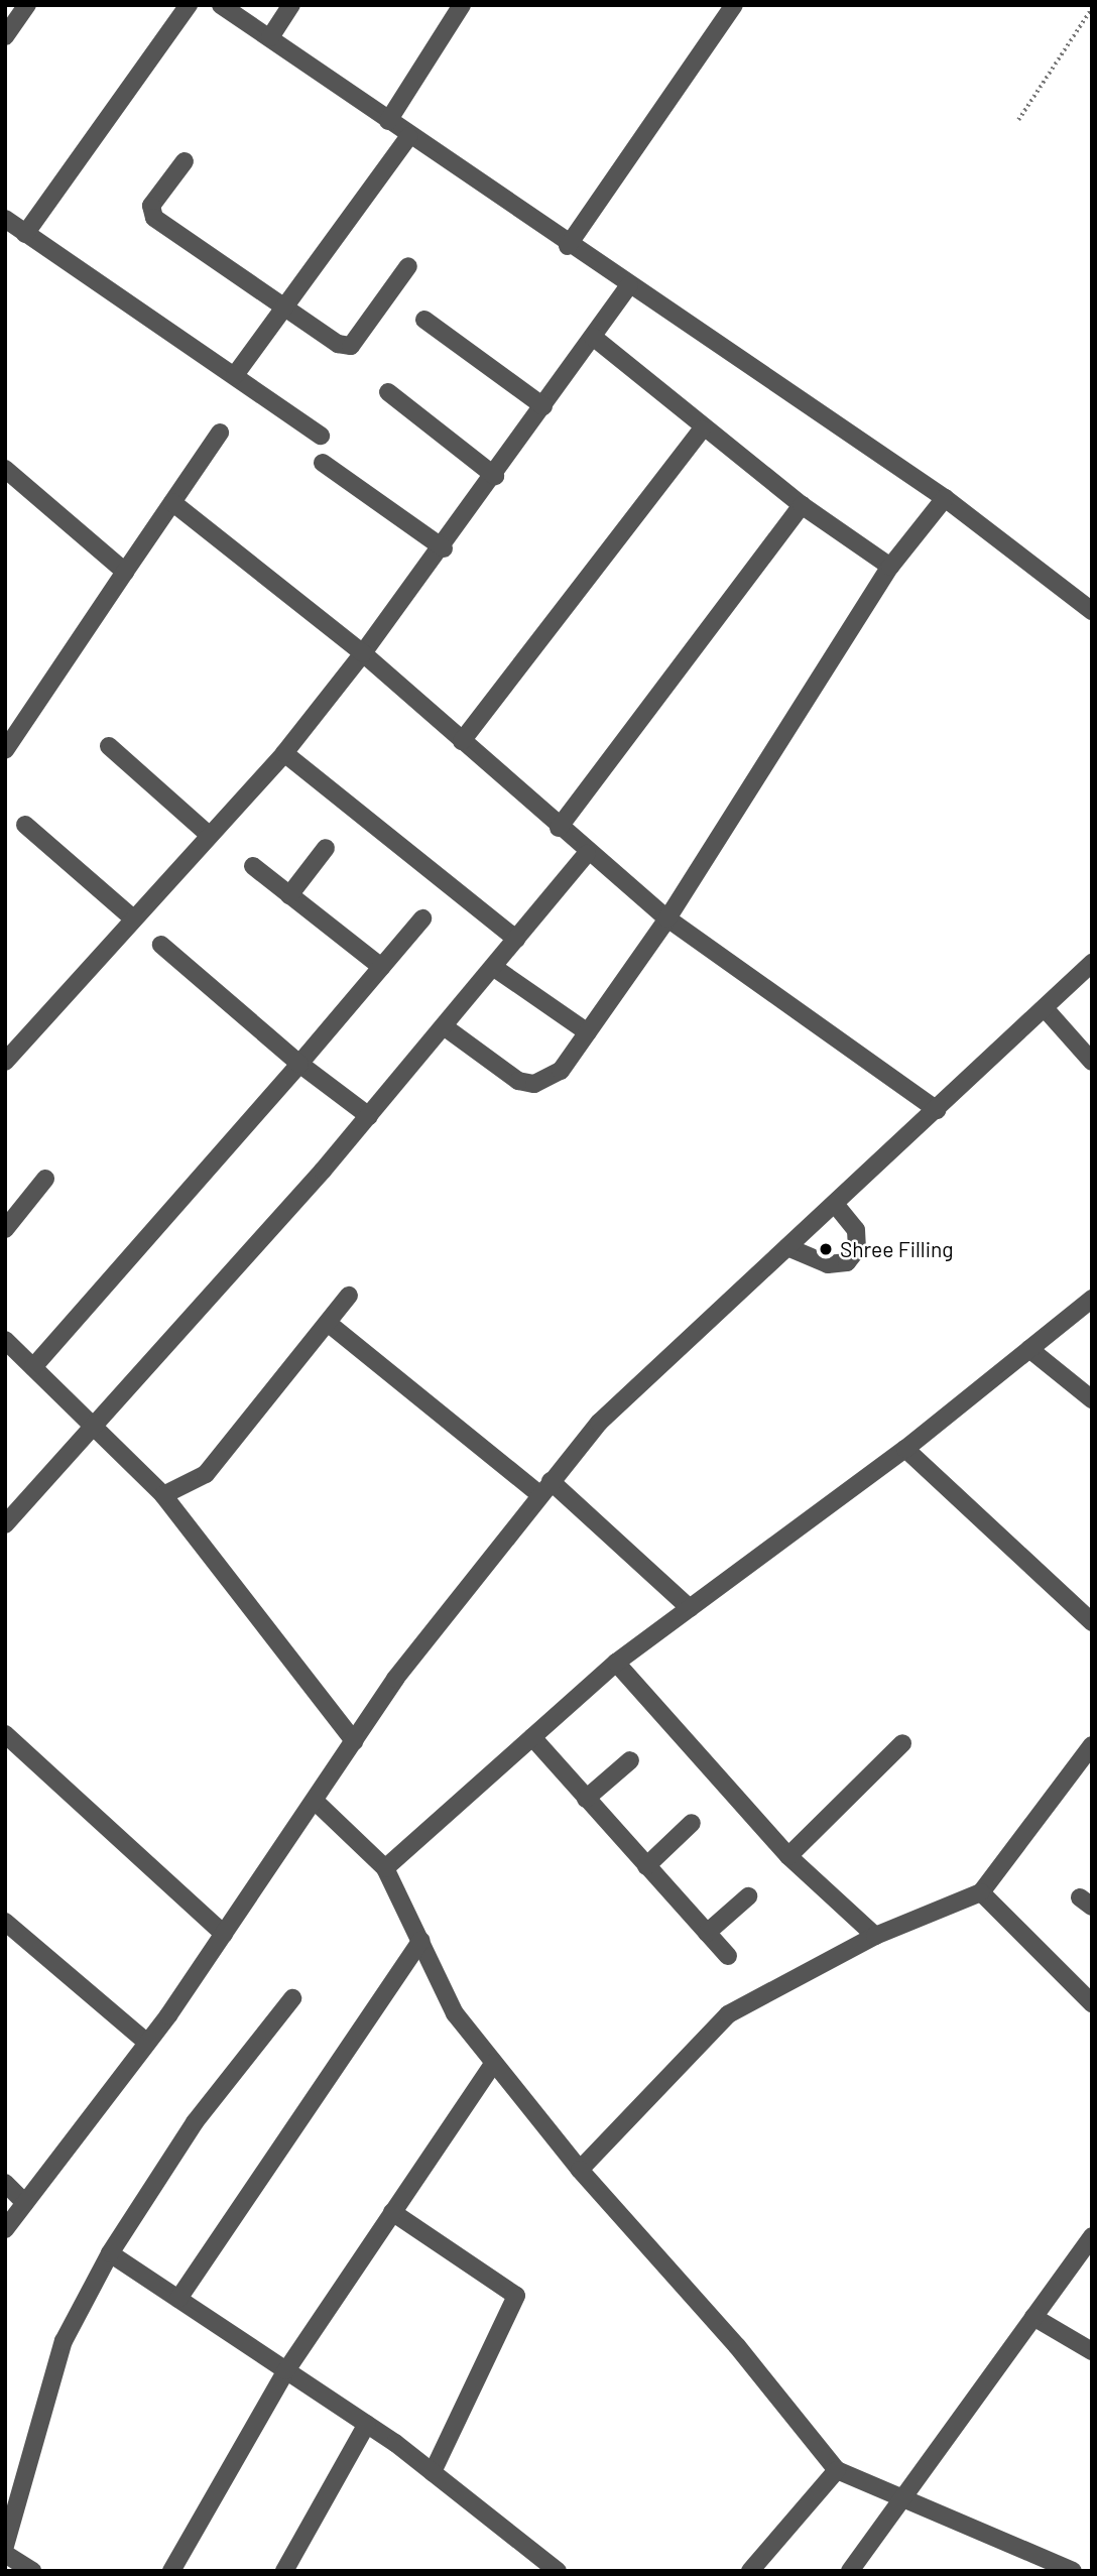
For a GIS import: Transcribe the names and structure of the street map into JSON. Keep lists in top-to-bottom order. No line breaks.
{"places":["Shree Filling"]}
